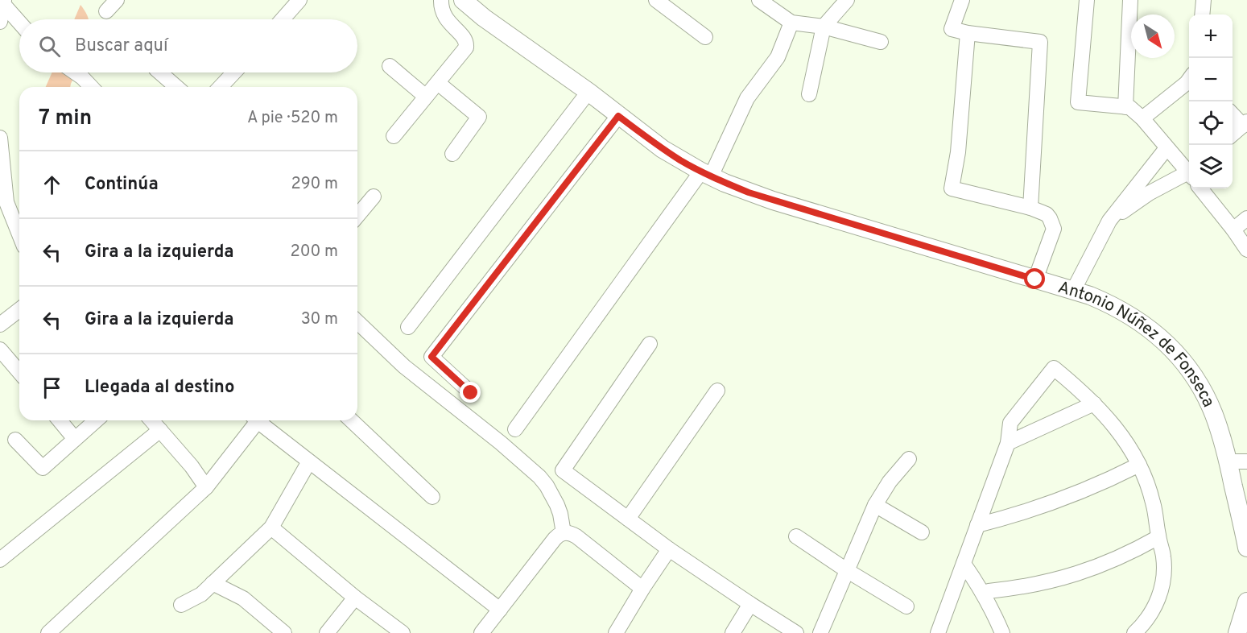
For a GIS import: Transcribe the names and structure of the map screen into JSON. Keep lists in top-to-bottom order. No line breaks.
{"streets":{"main road":["Antonio Núñez de Fonseca"]},"north":"bottom right","page":{"map_buttons":["+","−"],"search":"Buscar aquí","heading":["7 min","A pie · 520 m"],"list":[["Continúa","290 m"],["Gira a la izquierda","200 m"],["Gira a la izquierda","30 m"],"Llegada al destino"]}}
